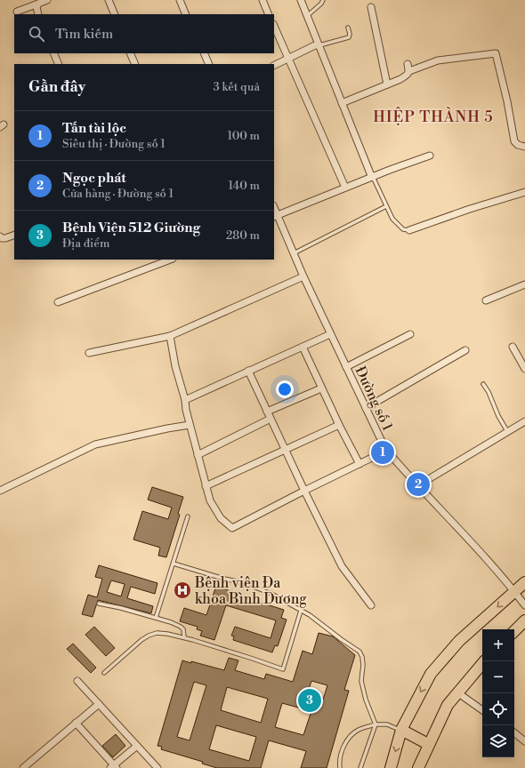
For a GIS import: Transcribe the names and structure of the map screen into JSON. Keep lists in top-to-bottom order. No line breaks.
{"streets":{"street":["Đường số 1"]},"districts":["HIỆP THÀNH 5"],"places":{"hospital":["Bệnh viện Đa khoa Bình Dương"]},"page":{"search":"Tìm kiếm","heading":["Gần đây","3 kết quả"],"list":[{"mark":"1","name":"Tấn tài lộc","note":"Siêu thị · Đường số 1","value":"100 m"},{"mark":"2","name":"Ngọc phát","note":"Cửa hàng · Đường số 1","value":"140 m"},{"mark":"3","name":"Bệnh Viện 512 Giường","note":"Địa điểm","value":"280 m"}],"pins":["1","2","3"],"map_buttons":["+","−"]}}
